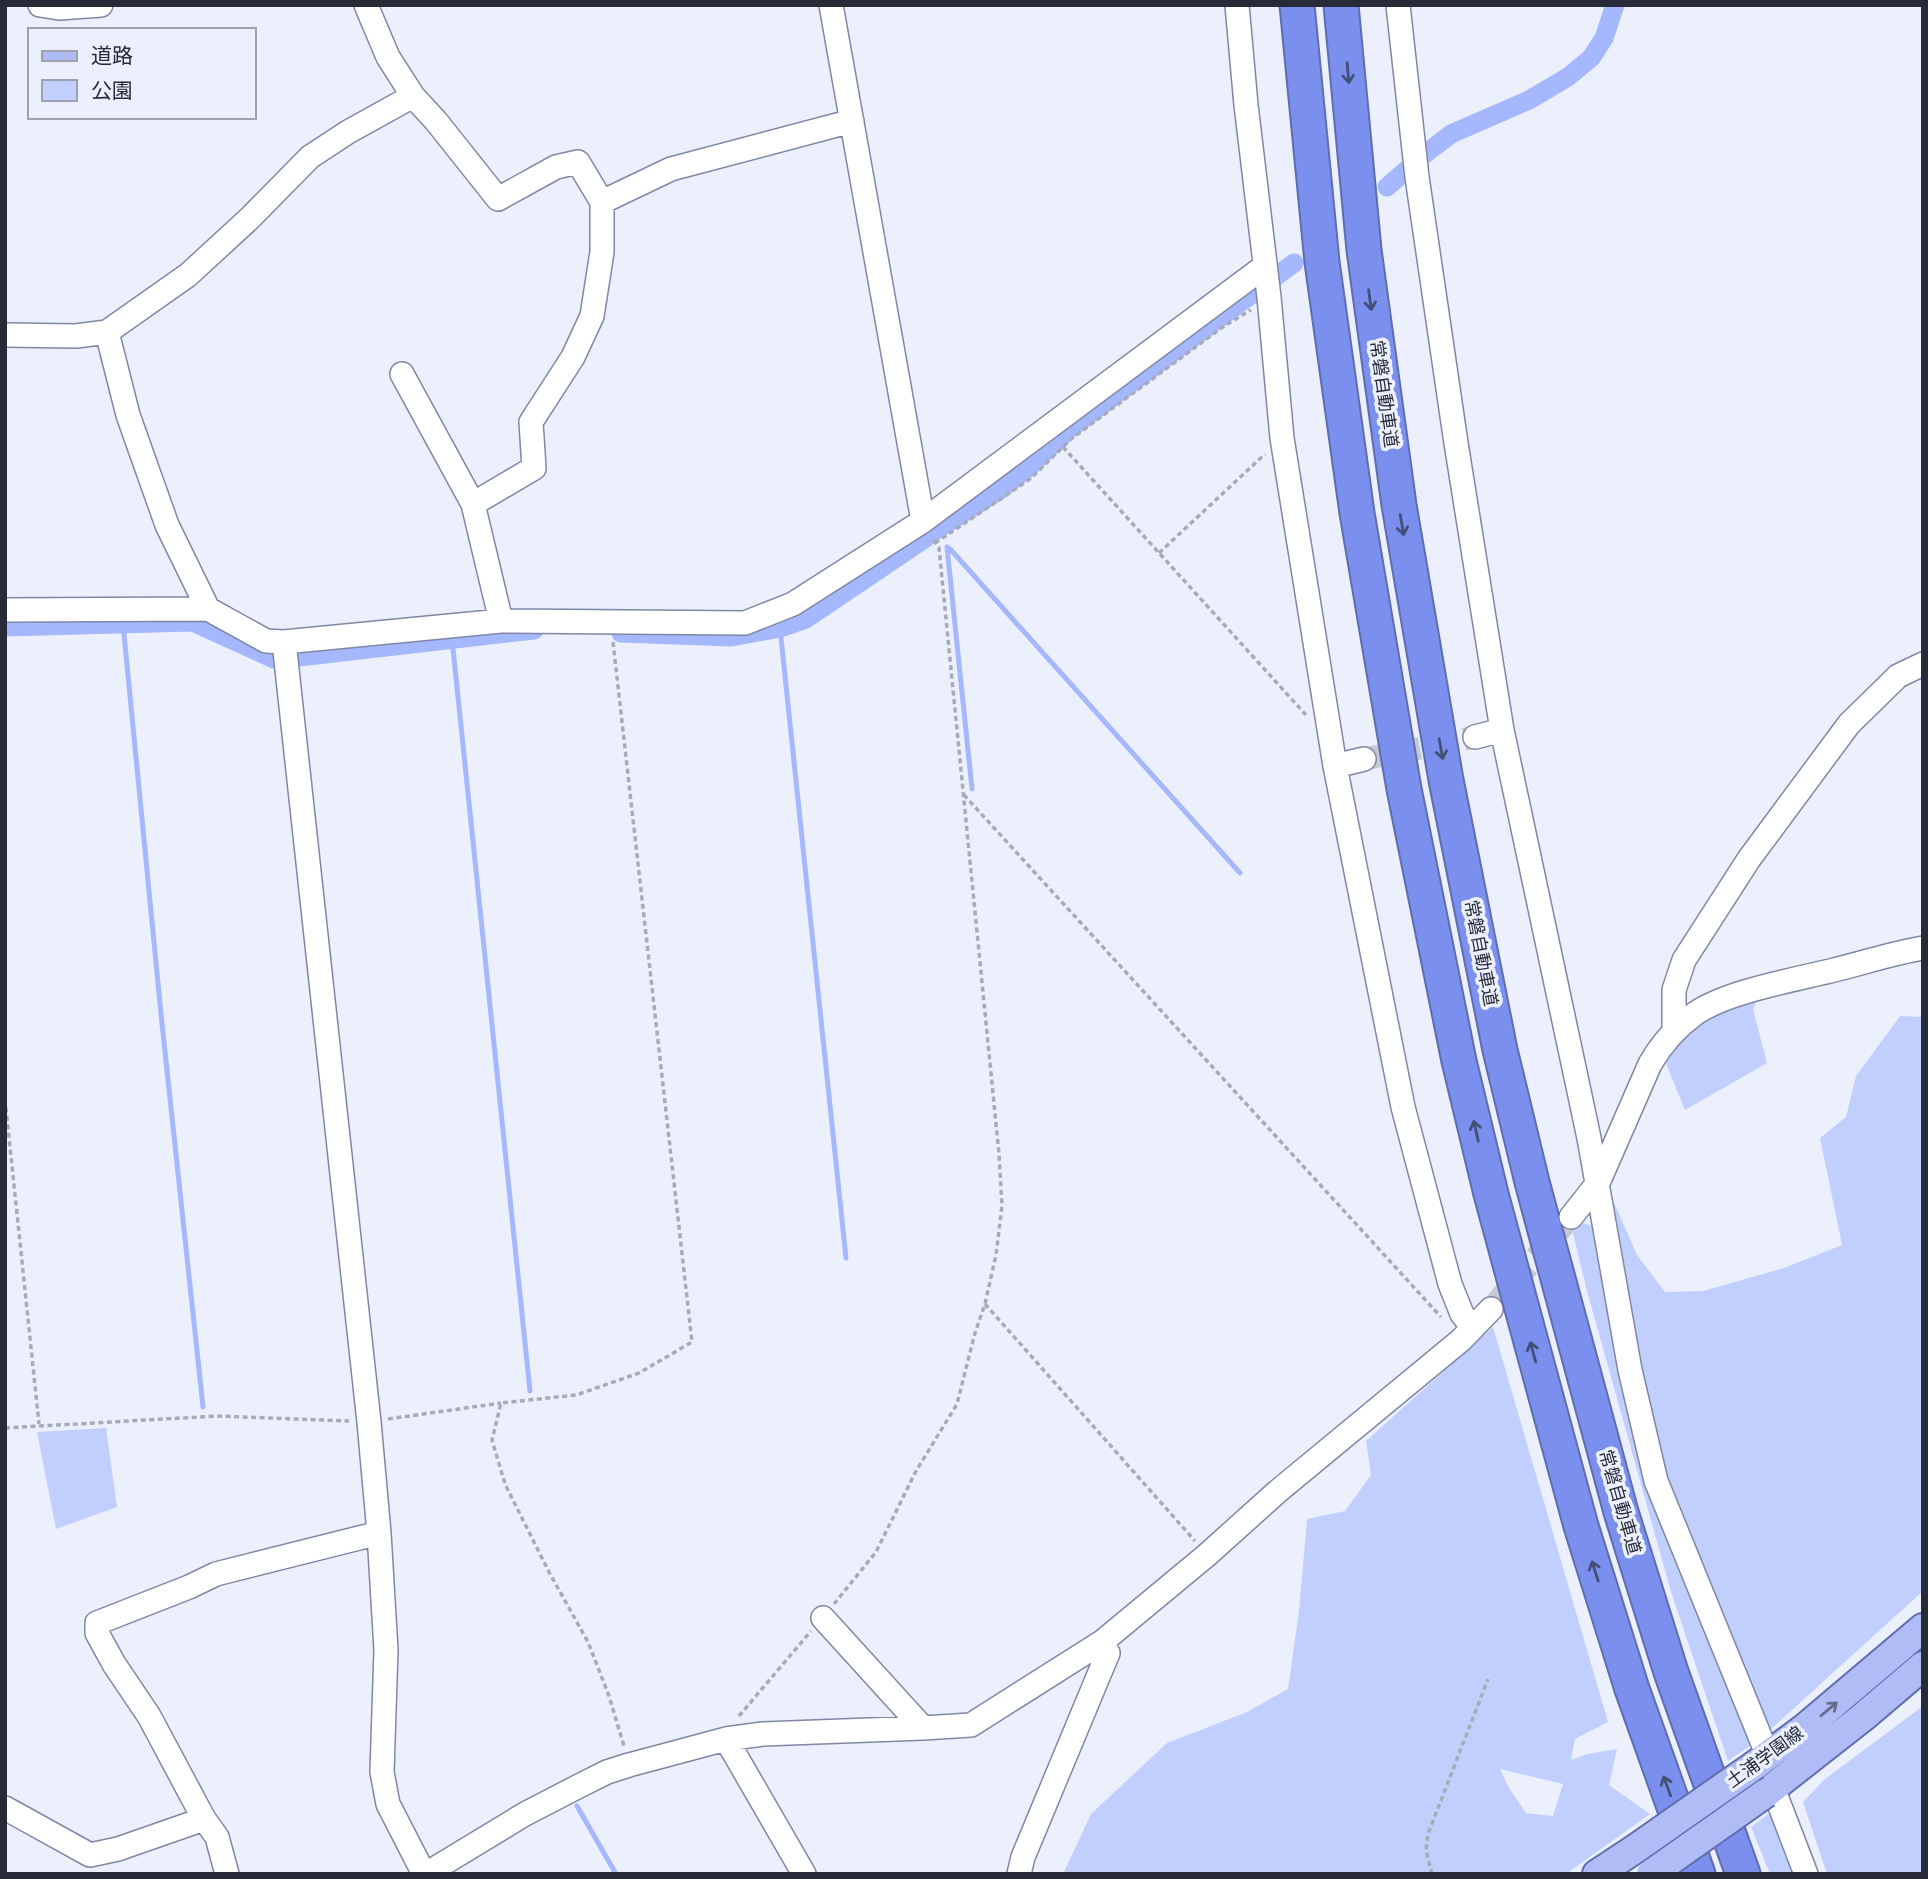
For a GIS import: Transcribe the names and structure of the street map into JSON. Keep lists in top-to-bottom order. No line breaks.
{"streets":{"highway":["常磐自動車道"],"main road":["土浦学園線"]},"legend":["道路","公園"]}
